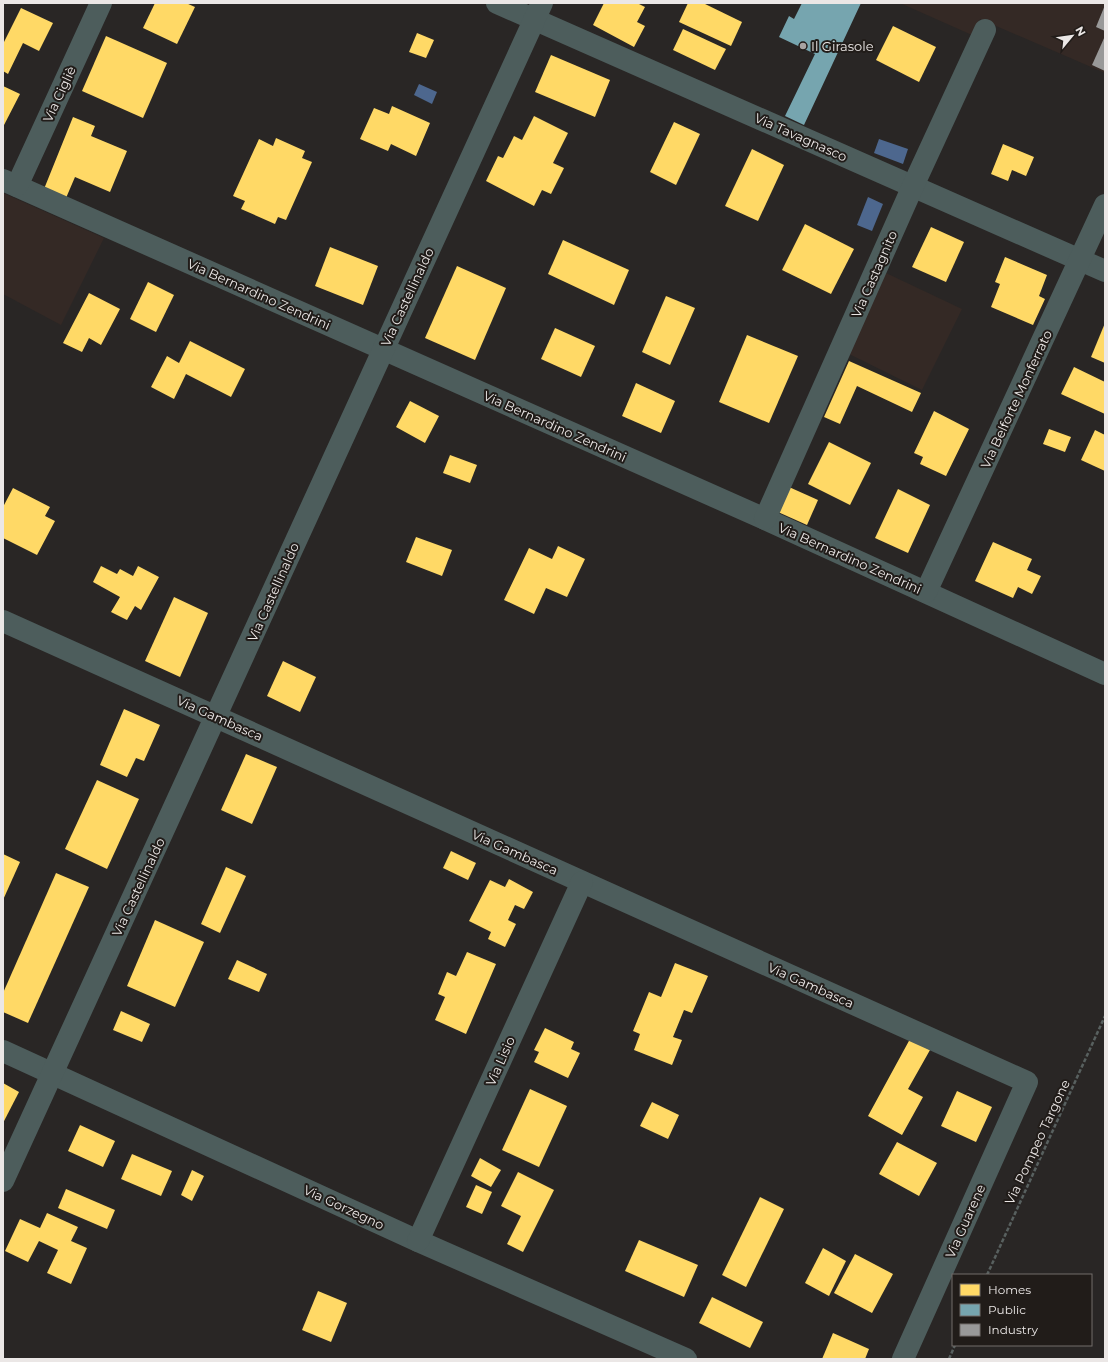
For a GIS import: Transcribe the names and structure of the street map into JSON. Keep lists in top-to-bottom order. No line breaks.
{"streets":{"street":["Via Cigliè","Via Tavagnasco","Via Castagnito","Via Bernardino Zendrini","Via Castellinaldo","Via Belforte Monferrato","Via Gambasca","Via Lisio","Via Gorzegno","Via Guarene"],"path":["Via Pompeo Targone"]},"crossings":[["Via Cigliè","Via Bernardino Zendrini"],["Via Tavagnasco","Via Castagnito"],["Via Tavagnasco","Via Castellinaldo"],["Via Tavagnasco","Via Belforte Monferrato"],["Via Castagnito","Via Bernardino Zendrini"],["Via Bernardino Zendrini","Via Castellinaldo"],["Via Bernardino Zendrini","Via Belforte Monferrato"],["Via Castellinaldo","Via Gambasca"],["Via Castellinaldo","Via Gorzegno"],["Via Gambasca","Via Lisio"],["Via Gambasca","Via Guarene"],["Via Lisio","Via Gorzegno"]],"places":["Il Girasole"],"legend":["Homes","Public","Industry"],"north":"top right"}
